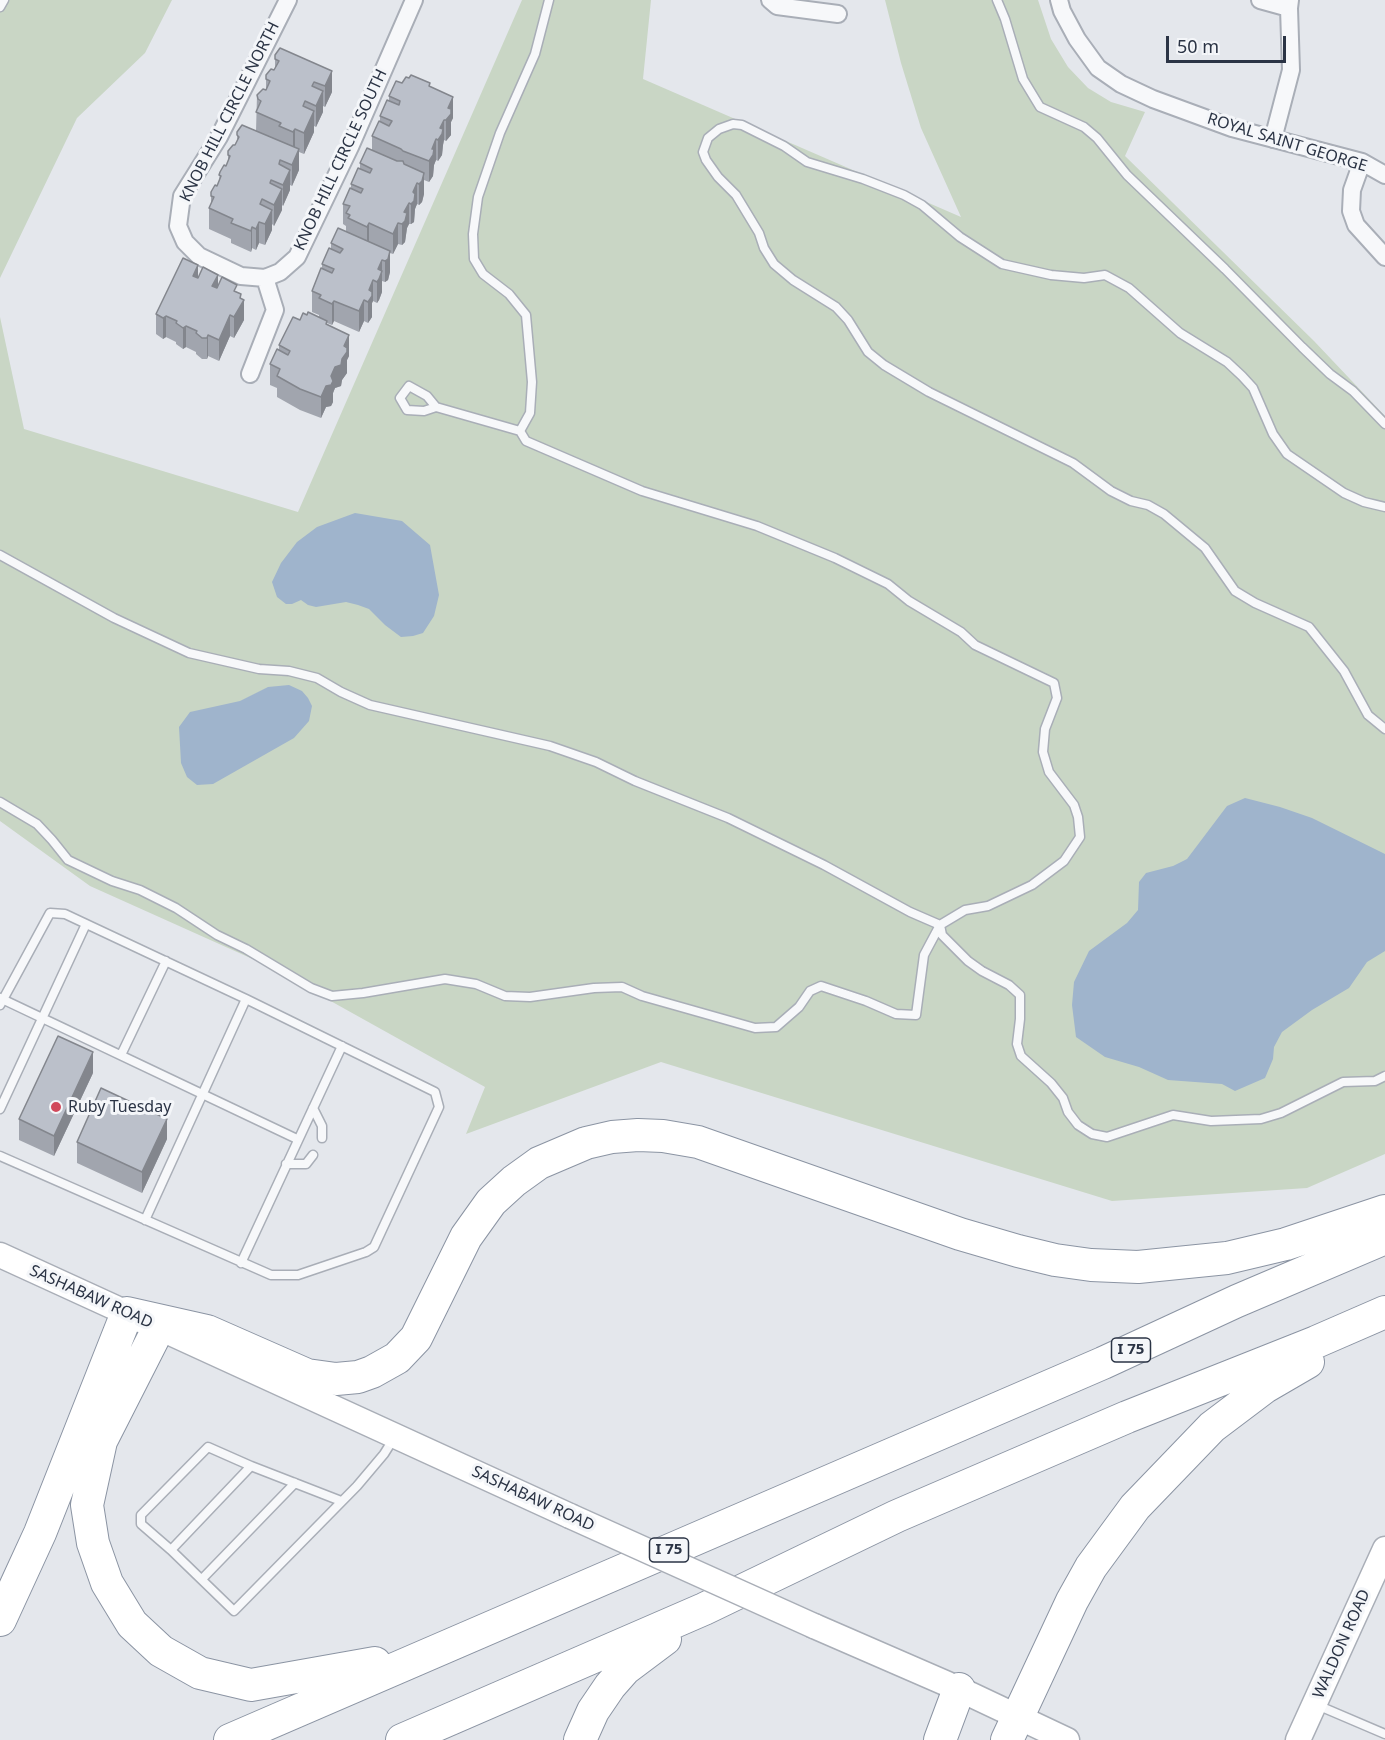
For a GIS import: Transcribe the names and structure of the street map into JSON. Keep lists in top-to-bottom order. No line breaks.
{"streets":{"highway":["I 75"],"main road":["SASHABAW ROAD","WALDON ROAD"],"street":["KNOB HILL CIRCLE NORTH","ROYAL SAINT GEORGE","KNOB HILL CIRCLE SOUTH"]},"crossings":[["KNOB HILL CIRCLE NORTH","KNOB HILL CIRCLE SOUTH"]],"places":["Ruby Tuesday"],"scale_bar":"50 m"}
